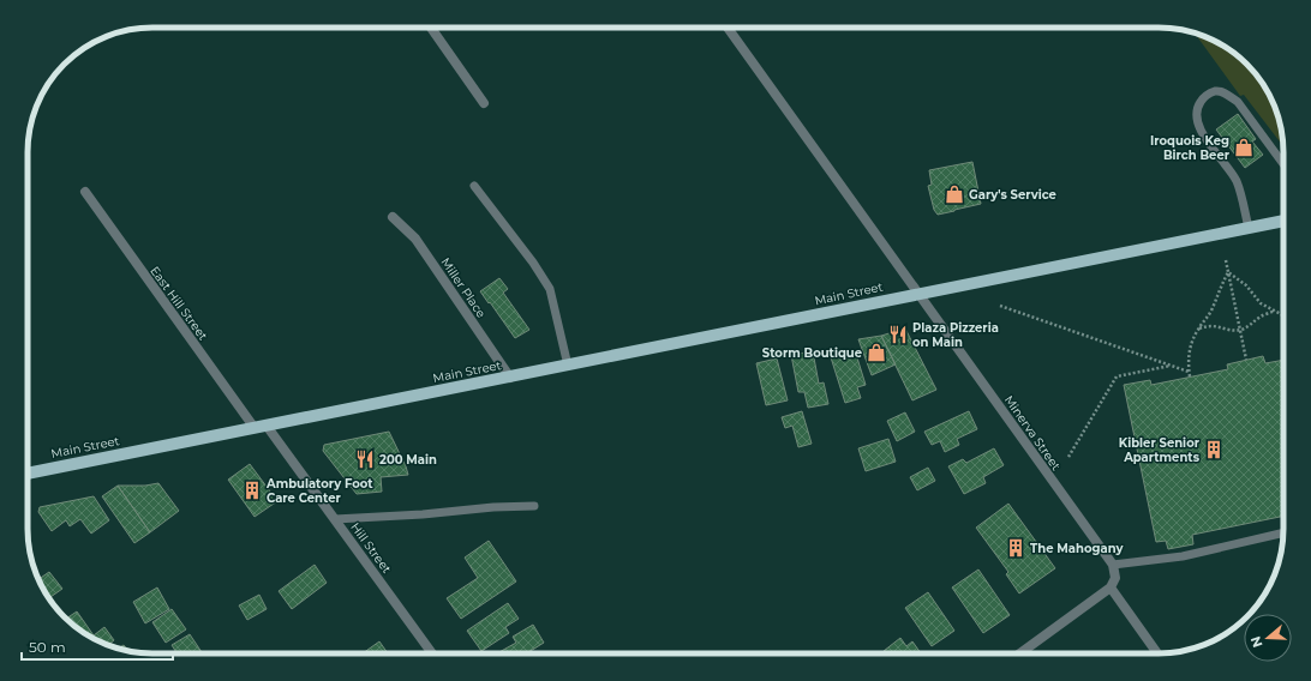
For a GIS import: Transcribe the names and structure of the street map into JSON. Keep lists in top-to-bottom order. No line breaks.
{"streets":{"main road":["Main Street"],"street":["Miller Place","East Hill Street","Minerva Street","Hill Street"]},"crossings":[["Miller Place","Main Street"],["Main Street","East Hill Street"],["Main Street","Minerva Street"],["Main Street","Hill Street"]],"places":{"shop":["Iroquois Keg Birch Beer","Gary's Service","Storm Boutique"],"restaurant":["Plaza Pizzeria on Main","200 Main"],"building":["Kibler Senior Apartments","Ambulatory Foot Care Center","The Mahogany"]},"scale_bar":"50 m","north":"left"}
